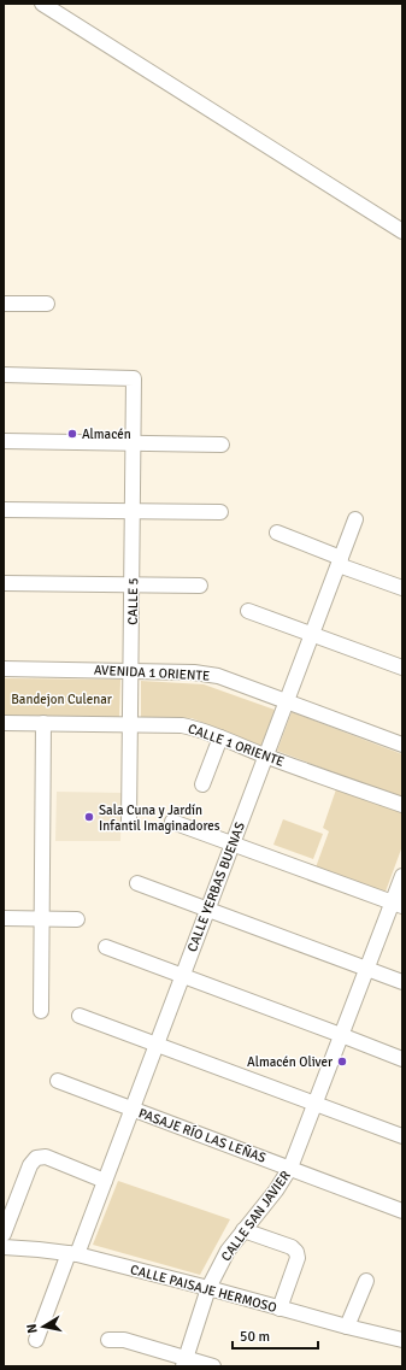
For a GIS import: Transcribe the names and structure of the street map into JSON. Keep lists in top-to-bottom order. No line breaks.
{"streets":{"street":["CALLE 5","AVENIDA 1 ORIENTE","CALLE 1 ORIENTE","CALLE YERBAS BUENAS","PASAJE RÍO LAS LEÑAS","CALLE SAN JAVIER","CALLE PAISAJE HERMOSO"]},"crossings":[["CALLE 5","AVENIDA 1 ORIENTE"],["CALLE 5","CALLE 1 ORIENTE"],["AVENIDA 1 ORIENTE","CALLE YERBAS BUENAS"],["CALLE 1 ORIENTE","CALLE YERBAS BUENAS"],["CALLE YERBAS BUENAS","PASAJE RÍO LAS LEÑAS"],["CALLE YERBAS BUENAS","CALLE PAISAJE HERMOSO"],["PASAJE RÍO LAS LEÑAS","CALLE SAN JAVIER"],["CALLE SAN JAVIER","CALLE PAISAJE HERMOSO"]],"parks":["Bandejon Culenar"],"places":["Almacén","Sala Cuna y Jardín Infantil Imaginadores","Almacén Oliver"],"scale_bar":"50 m","north":"left"}
